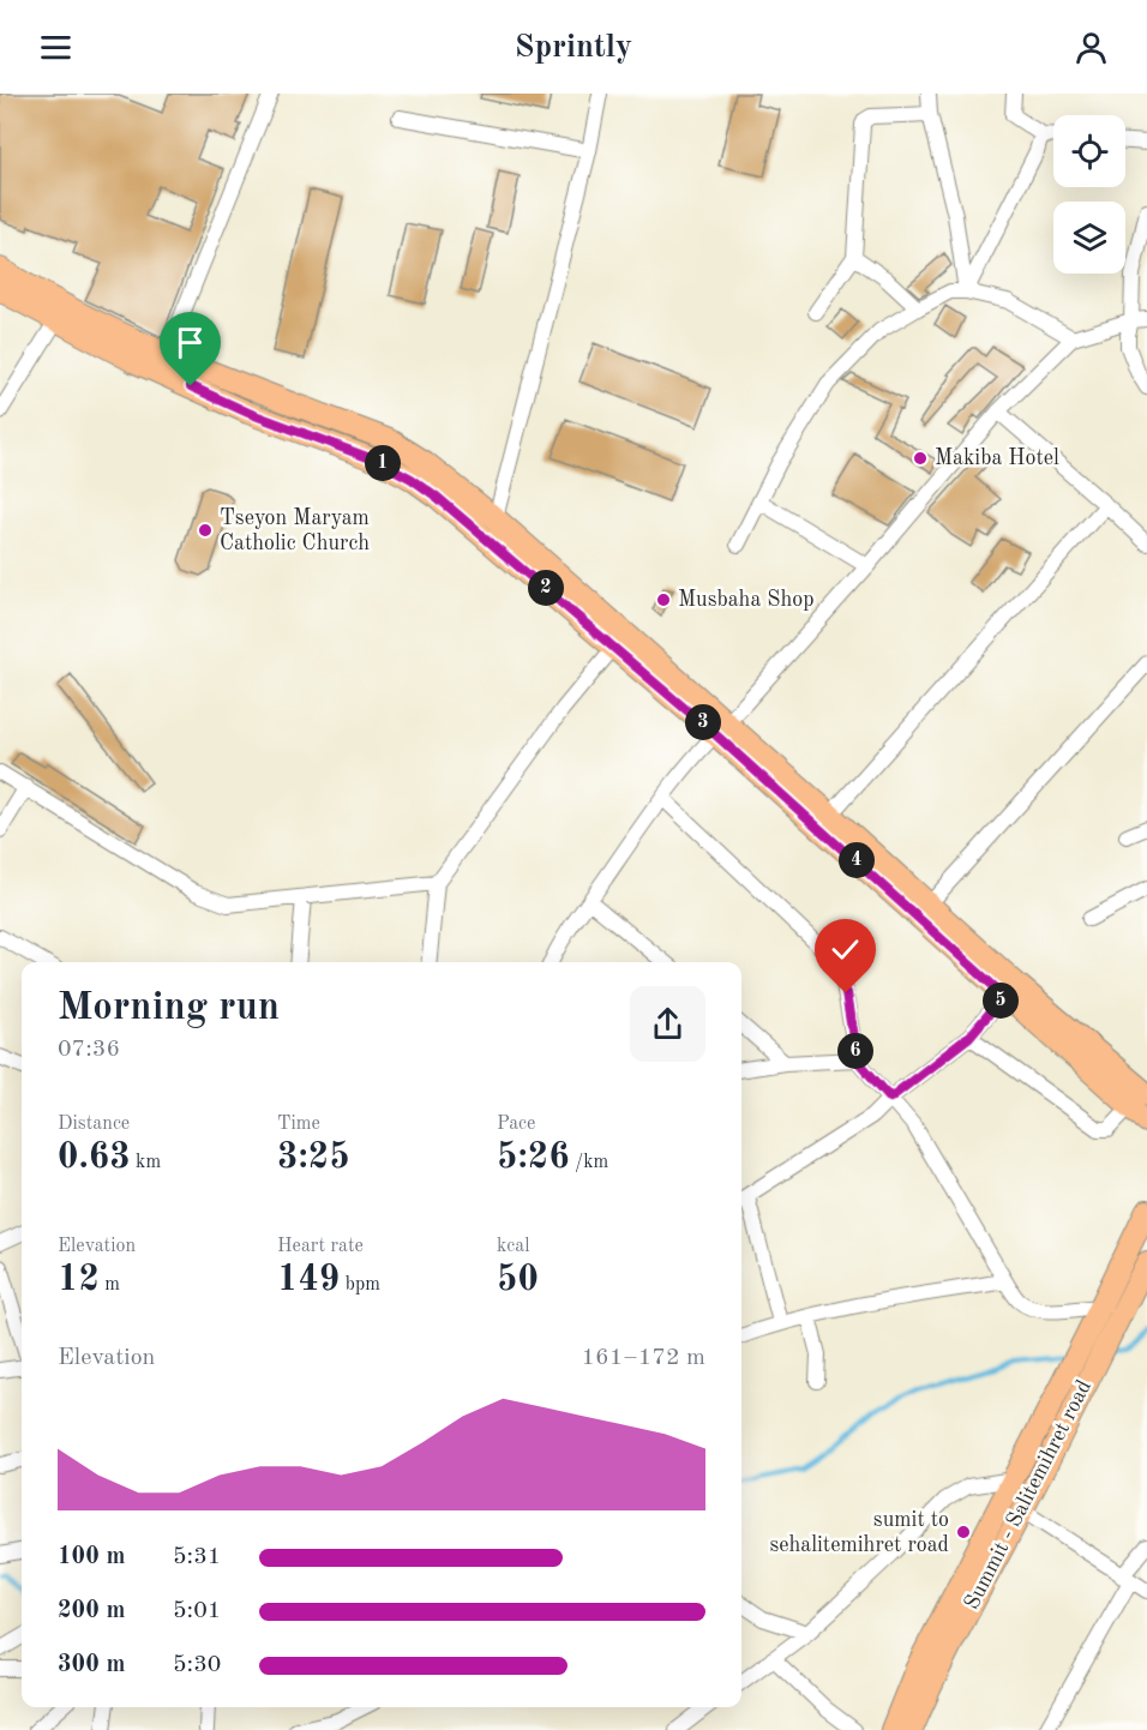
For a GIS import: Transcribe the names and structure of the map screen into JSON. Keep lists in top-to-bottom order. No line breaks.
{"streets":{"main road":["Summit - Salitemihret road"]},"places":["Makiba Hotel","Tseyon Maryam Catholic Church","Musbaha Shop","sumit to sehalitemihret road"],"page":{"header":"Sprintly","pins":["1","2","3","4","5","6"],"heading":["Morning run","07:36"],"stats":[["Distance","0.63 km"],["Time","3:25"],["Pace","5:26 /km"],["Elevation","12 m"],["Heart rate","149 bpm"],["kcal","50"]],"chart":["Elevation","161–172 m"],"list":[{"name":"100 m","note":"5:31"},{"name":"200 m","note":"5:01"},{"name":"300 m","note":"5:30"}]}}
